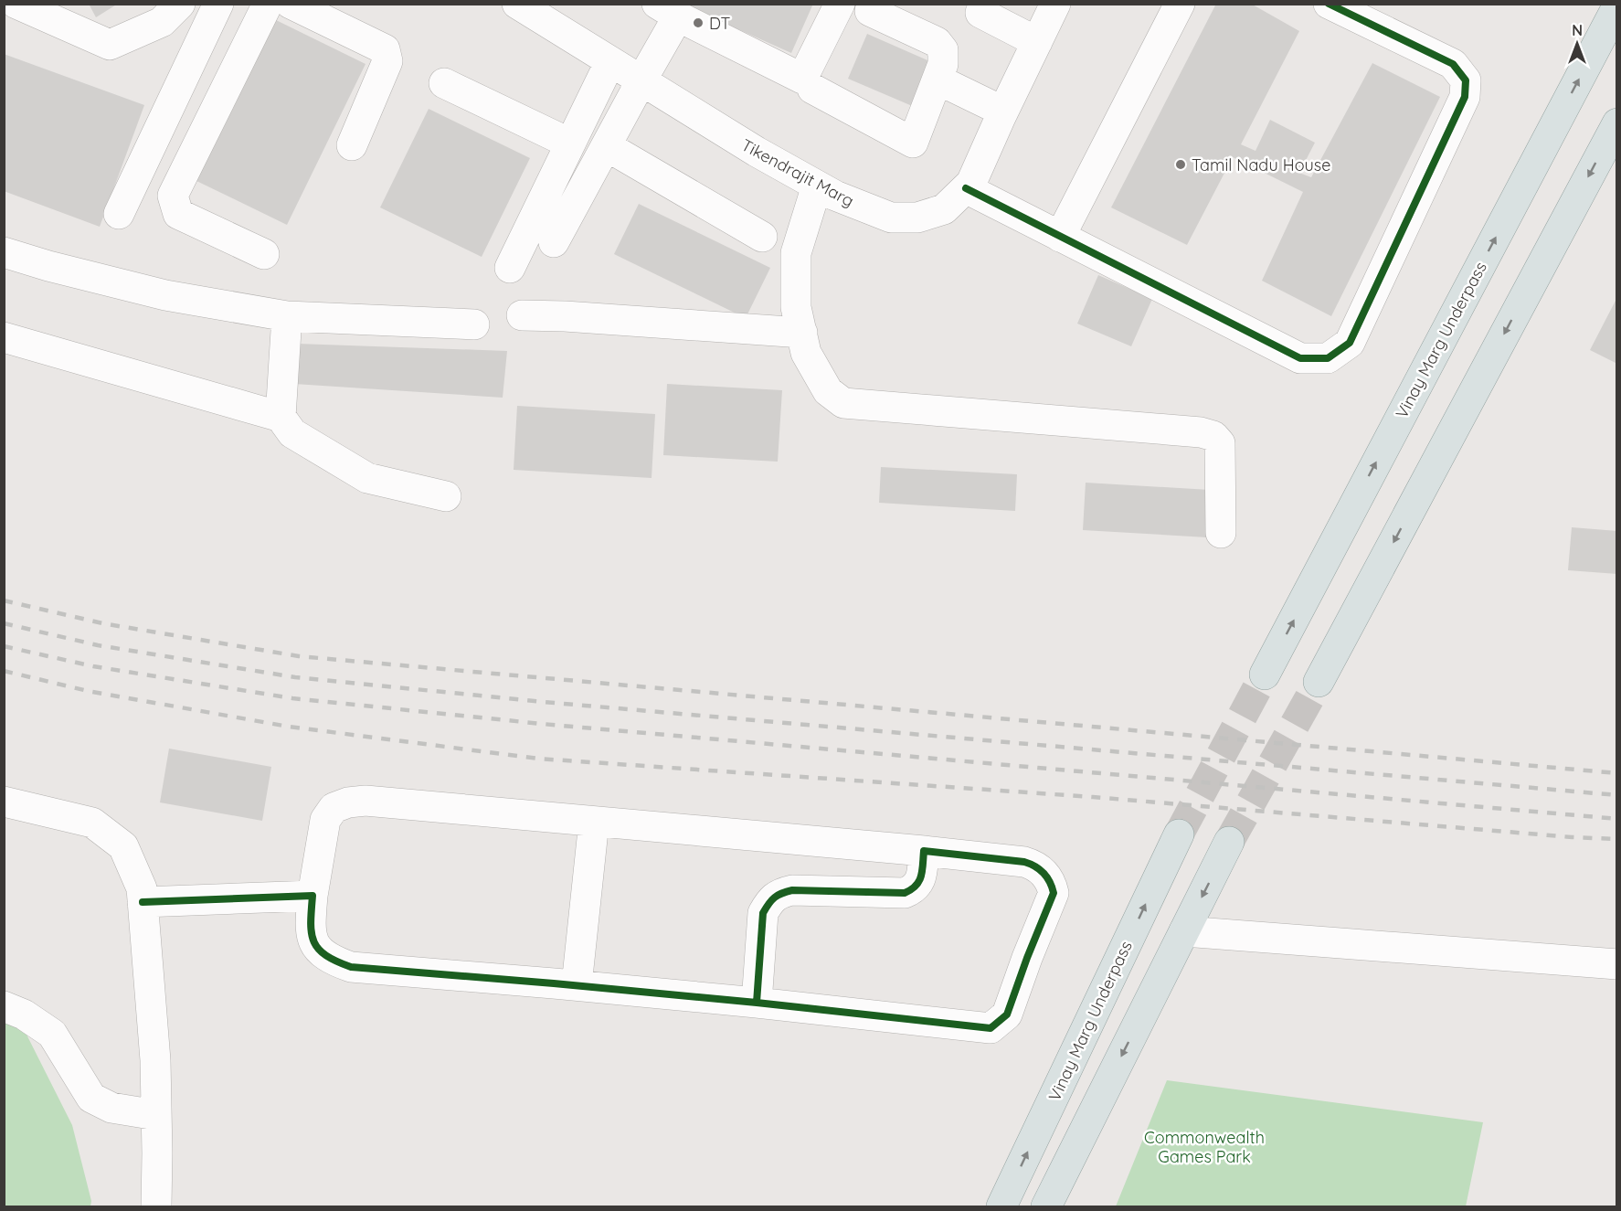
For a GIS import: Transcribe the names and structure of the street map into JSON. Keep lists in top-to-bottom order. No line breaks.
{"streets":{"main road":["Vinay Marg Underpass"],"street":["Tikendrajit Marg"]},"parks":["Commonwealth Games Park"],"places":["DT","Tamil Nadu House"],"north":"top"}
